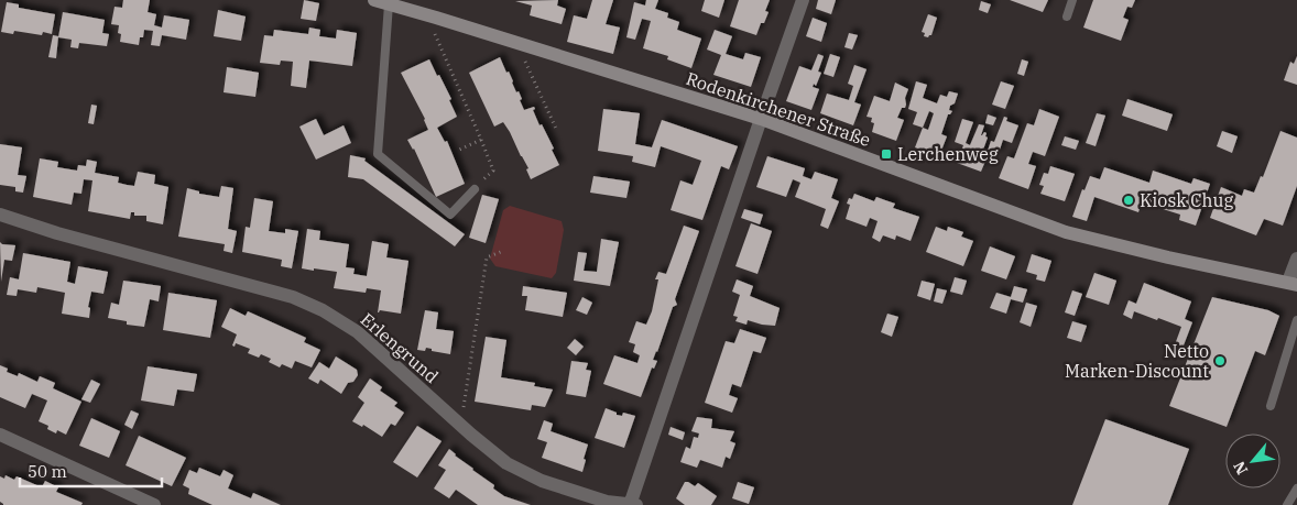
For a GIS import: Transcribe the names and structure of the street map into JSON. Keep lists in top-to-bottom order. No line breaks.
{"streets":{"main road":["Rodenkirchener Straße"],"street":["Erlengrund"]},"places":{"transit":["Lerchenweg"],"other":["Kiosk Chug","Netto Marken-Discount"]},"scale_bar":"50 m","north":"bottom left"}
